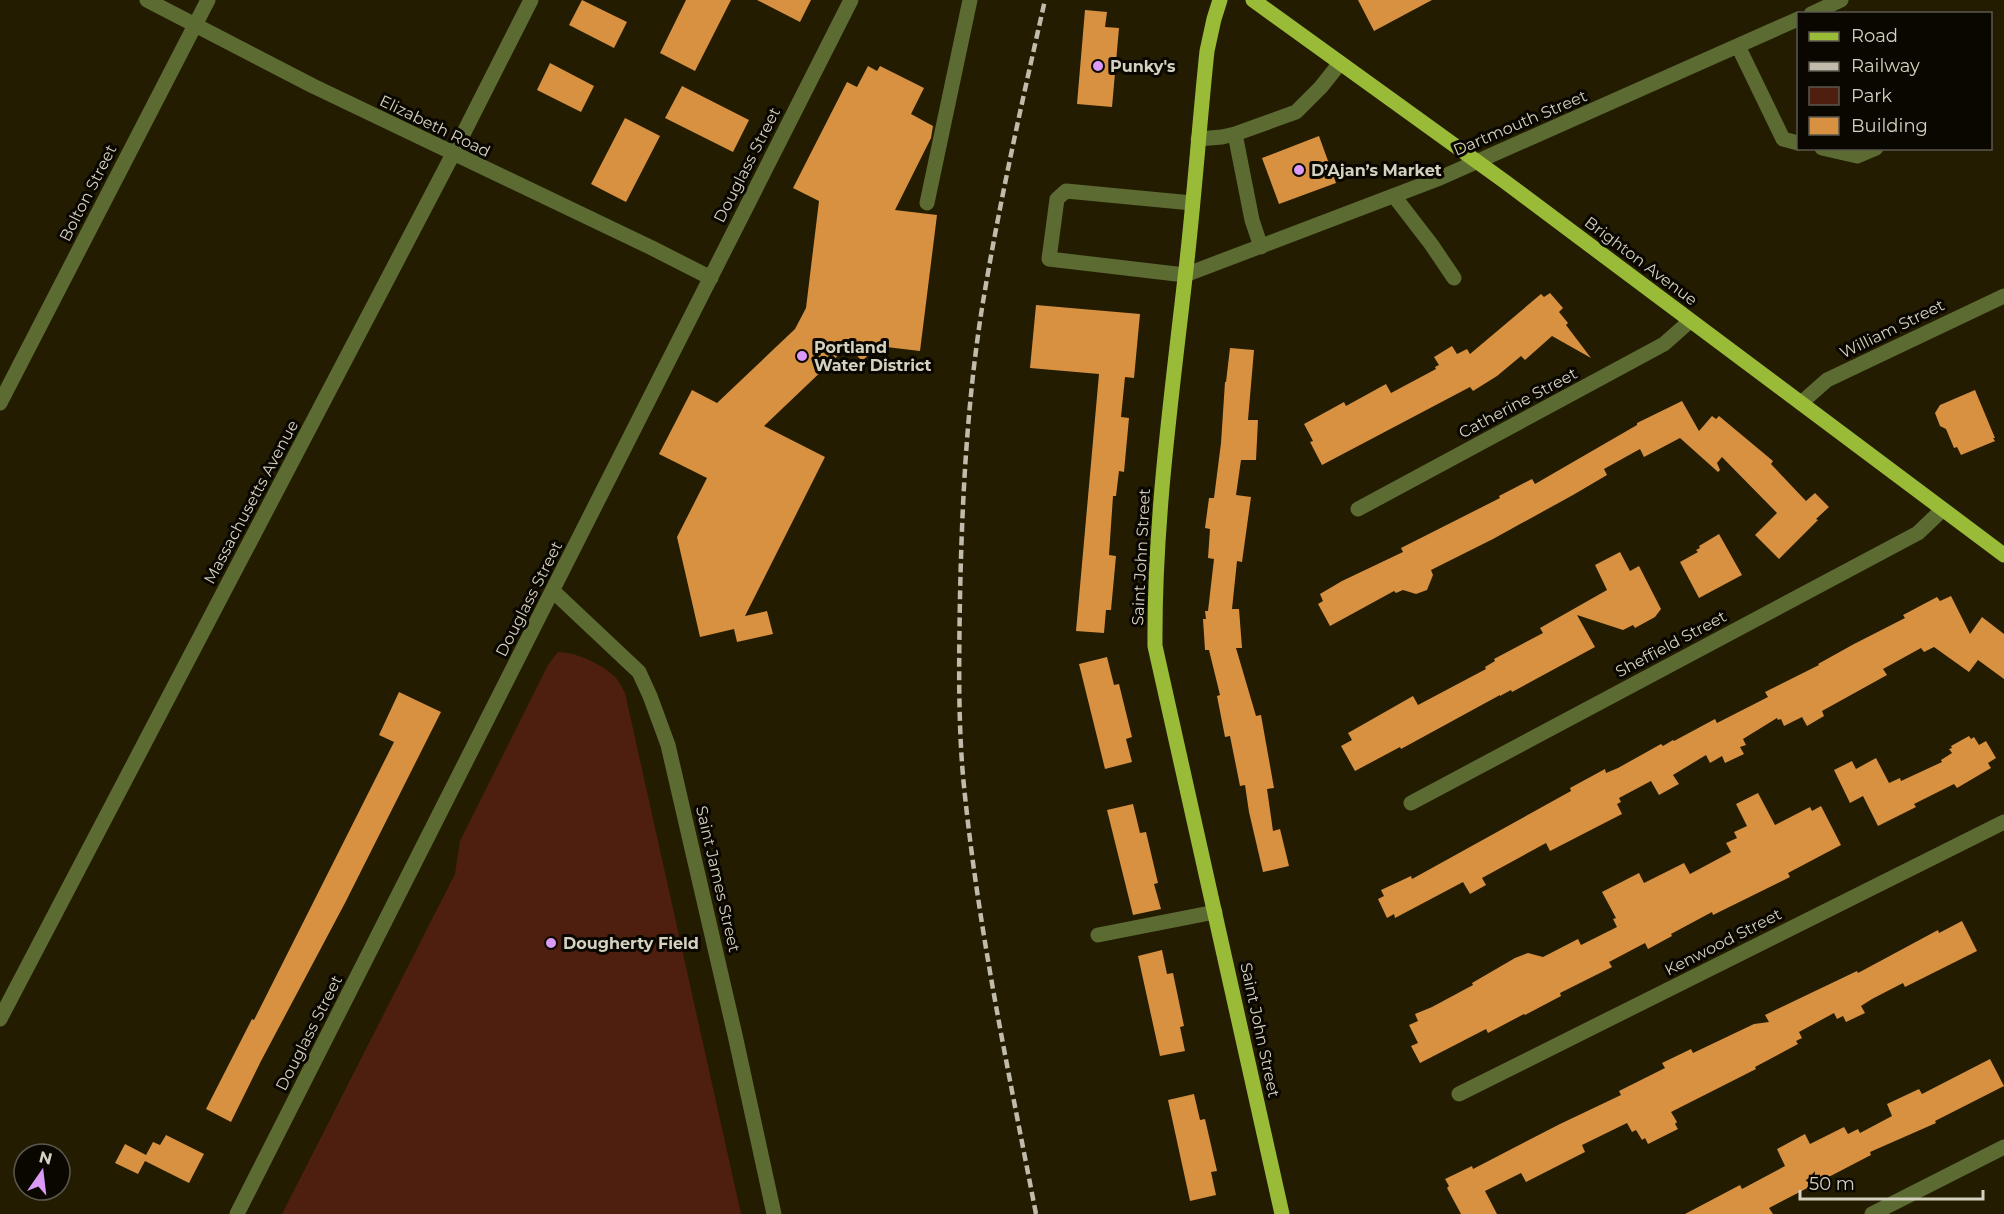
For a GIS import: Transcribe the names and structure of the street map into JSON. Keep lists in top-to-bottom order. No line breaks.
{"streets":{"main road":["Brighton Avenue","Saint John Street"],"street":["Dartmouth Street","Elizabeth Road","Douglass Street","Bolton Street","William Street","Catherine Street","Massachusetts Avenue","Sheffield Street","Saint James Street","Kenwood Street"]},"crossings":[["Dartmouth Street","Brighton Avenue"],["Dartmouth Street","Saint John Street"],["Elizabeth Road","Douglass Street"],["Elizabeth Road","Bolton Street"],["Elizabeth Road","Massachusetts Avenue"],["Douglass Street","Saint James Street"],["Brighton Avenue","William Street"],["Brighton Avenue","Catherine Street"],["Brighton Avenue","Sheffield Street"]],"places":["Punky's","D’Ajan’s Market","Portland Water District","Dougherty Field"],"legend":["Road","Railway","Park","Building"],"scale_bar":"50 m","north":"top"}
